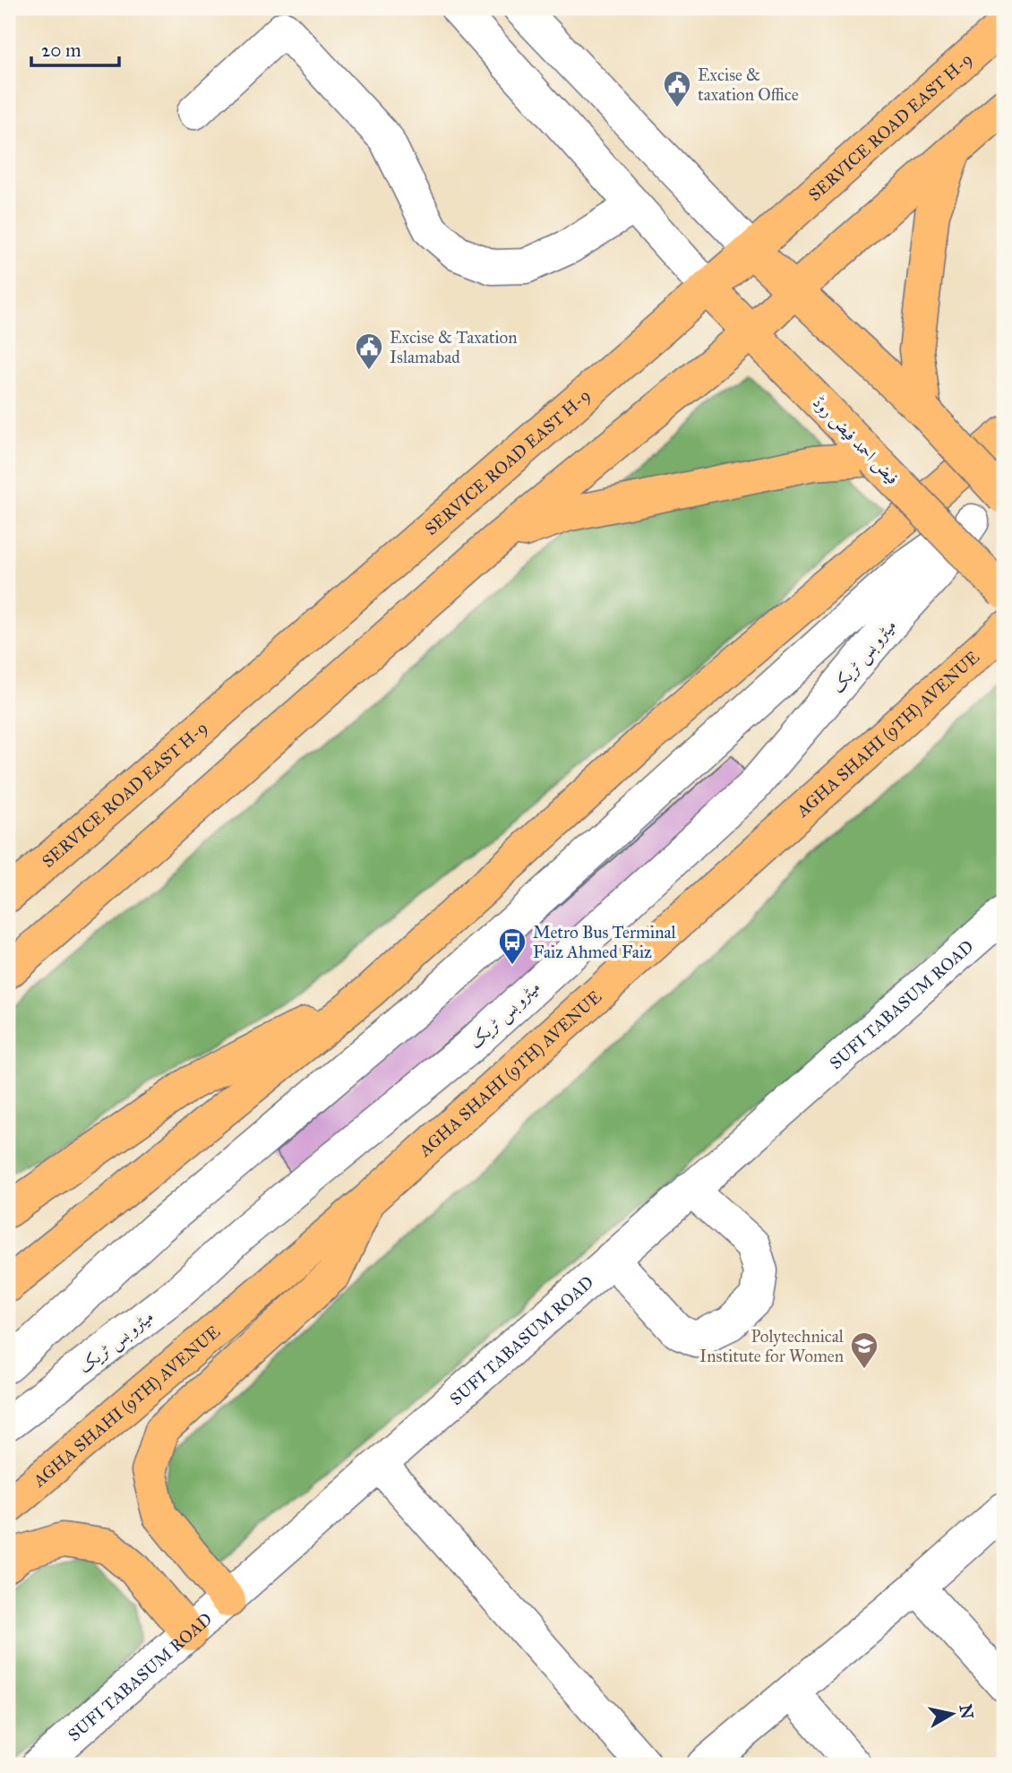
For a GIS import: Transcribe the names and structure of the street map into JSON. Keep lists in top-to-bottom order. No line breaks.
{"streets":{"main road":["SERVICE ROAD EAST H-9","فیض احمد فیض روڈ","AGHA SHAHI (9TH) AVENUE"],"street":["میٹرو بس ٹریک","SUFI TABASUM ROAD"]},"crossings":[["SERVICE ROAD EAST H-9","فیض احمد فیض روڈ"]],"places":{"public building":["Excise & taxation Office","Excise & Taxation Islamabad"],"bus stop":["Metro Bus Terminal Faiz Ahmed Faiz"],"school or university":["Polytechnical Institute for Women"]},"scale_bar":"20 m","north":"right"}
